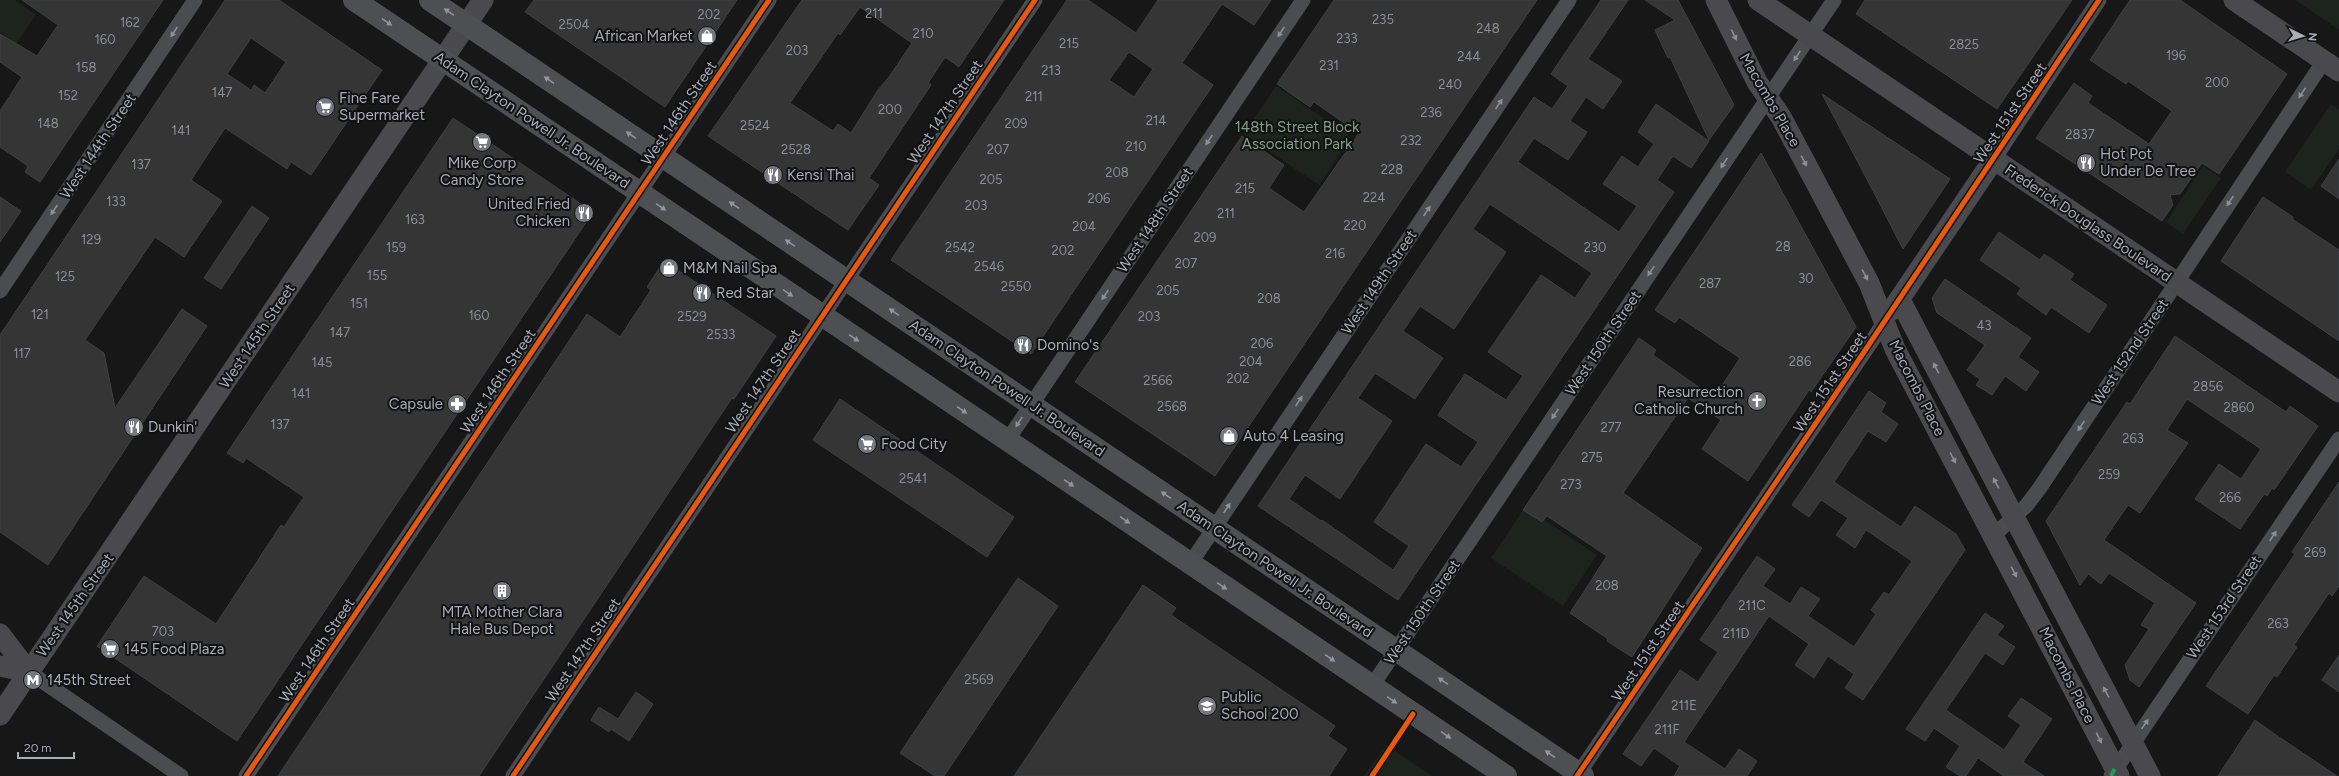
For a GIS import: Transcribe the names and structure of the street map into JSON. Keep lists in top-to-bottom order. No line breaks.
{"streets":{"main road":["Macombs Place","West 151st Street","Adam Clayton Powell Jr. Boulevard","Frederick Douglass Boulevard","West 145th Street"],"street":["West 147th Street","West 146th Street","West 144th Street","West 148th Street","West 149th Street","West 150th Street","West 152nd Street","West 153rd Street"]},"crossings":[["Macombs Place","West 151st Street"],["Macombs Place","West 150th Street"],["Macombs Place","West 152nd Street"],["Macombs Place","West 153rd Street"],["West 147th Street","Adam Clayton Powell Jr. Boulevard"],["West 146th Street","Adam Clayton Powell Jr. Boulevard"],["West 151st Street","Adam Clayton Powell Jr. Boulevard"],["West 151st Street","Frederick Douglass Boulevard"],["Adam Clayton Powell Jr. Boulevard","West 148th Street"],["Adam Clayton Powell Jr. Boulevard","West 149th Street"],["Adam Clayton Powell Jr. Boulevard","West 145th Street"],["Adam Clayton Powell Jr. Boulevard","West 150th Street"],["Frederick Douglass Boulevard","West 150th Street"],["Frederick Douglass Boulevard","West 152nd Street"]],"one_way":["West 144th Street","West 148th Street","West 149th Street","West 150th Street","West 152nd Street","West 153rd Street"],"parks":["148th Street Block Association Park"],"places":{"shop":["African Market","M&M Nail Spa","Auto 4 Leasing"],"supermarket":["Fine Fare Supermarket","Mike Corp Candy Store","Food City","145 Food Plaza"],"restaurant":["Hot Pot Under De Tree","Kensi Thai","United Fried Chicken","Red Star","Domino's","Dunkin'"],"church":["Resurrection Catholic Church"],"pharmacy":["Capsule"],"building":["MTA Mother Clara Hale Bus Depot"],"metro station":["145th Street"],"school or university":["Public School 200"]},"house_numbers":["211","202","235","162","2504","248","210","233","160","215","2825","203","196","244","231","158","213","200","240","147","152","211","200","236","214","148","209","2524","141","2837","232","210","2528","207","137","228","208","205","215","224","206","133","203","211","163","220","204","209","129","28","159","2542","230","202","216","207","2546","155","125","30","287","2550","205","208","151","121","160","2529","203","43","147","2533","206","117","204","286","145","202","2566","2856","141","2568","2860","137","277","263","275","259","2541","273","266","269","208","211C","263","703","211D","2569","211E","211F"],"scale_bar":"20 m","north":"right"}
